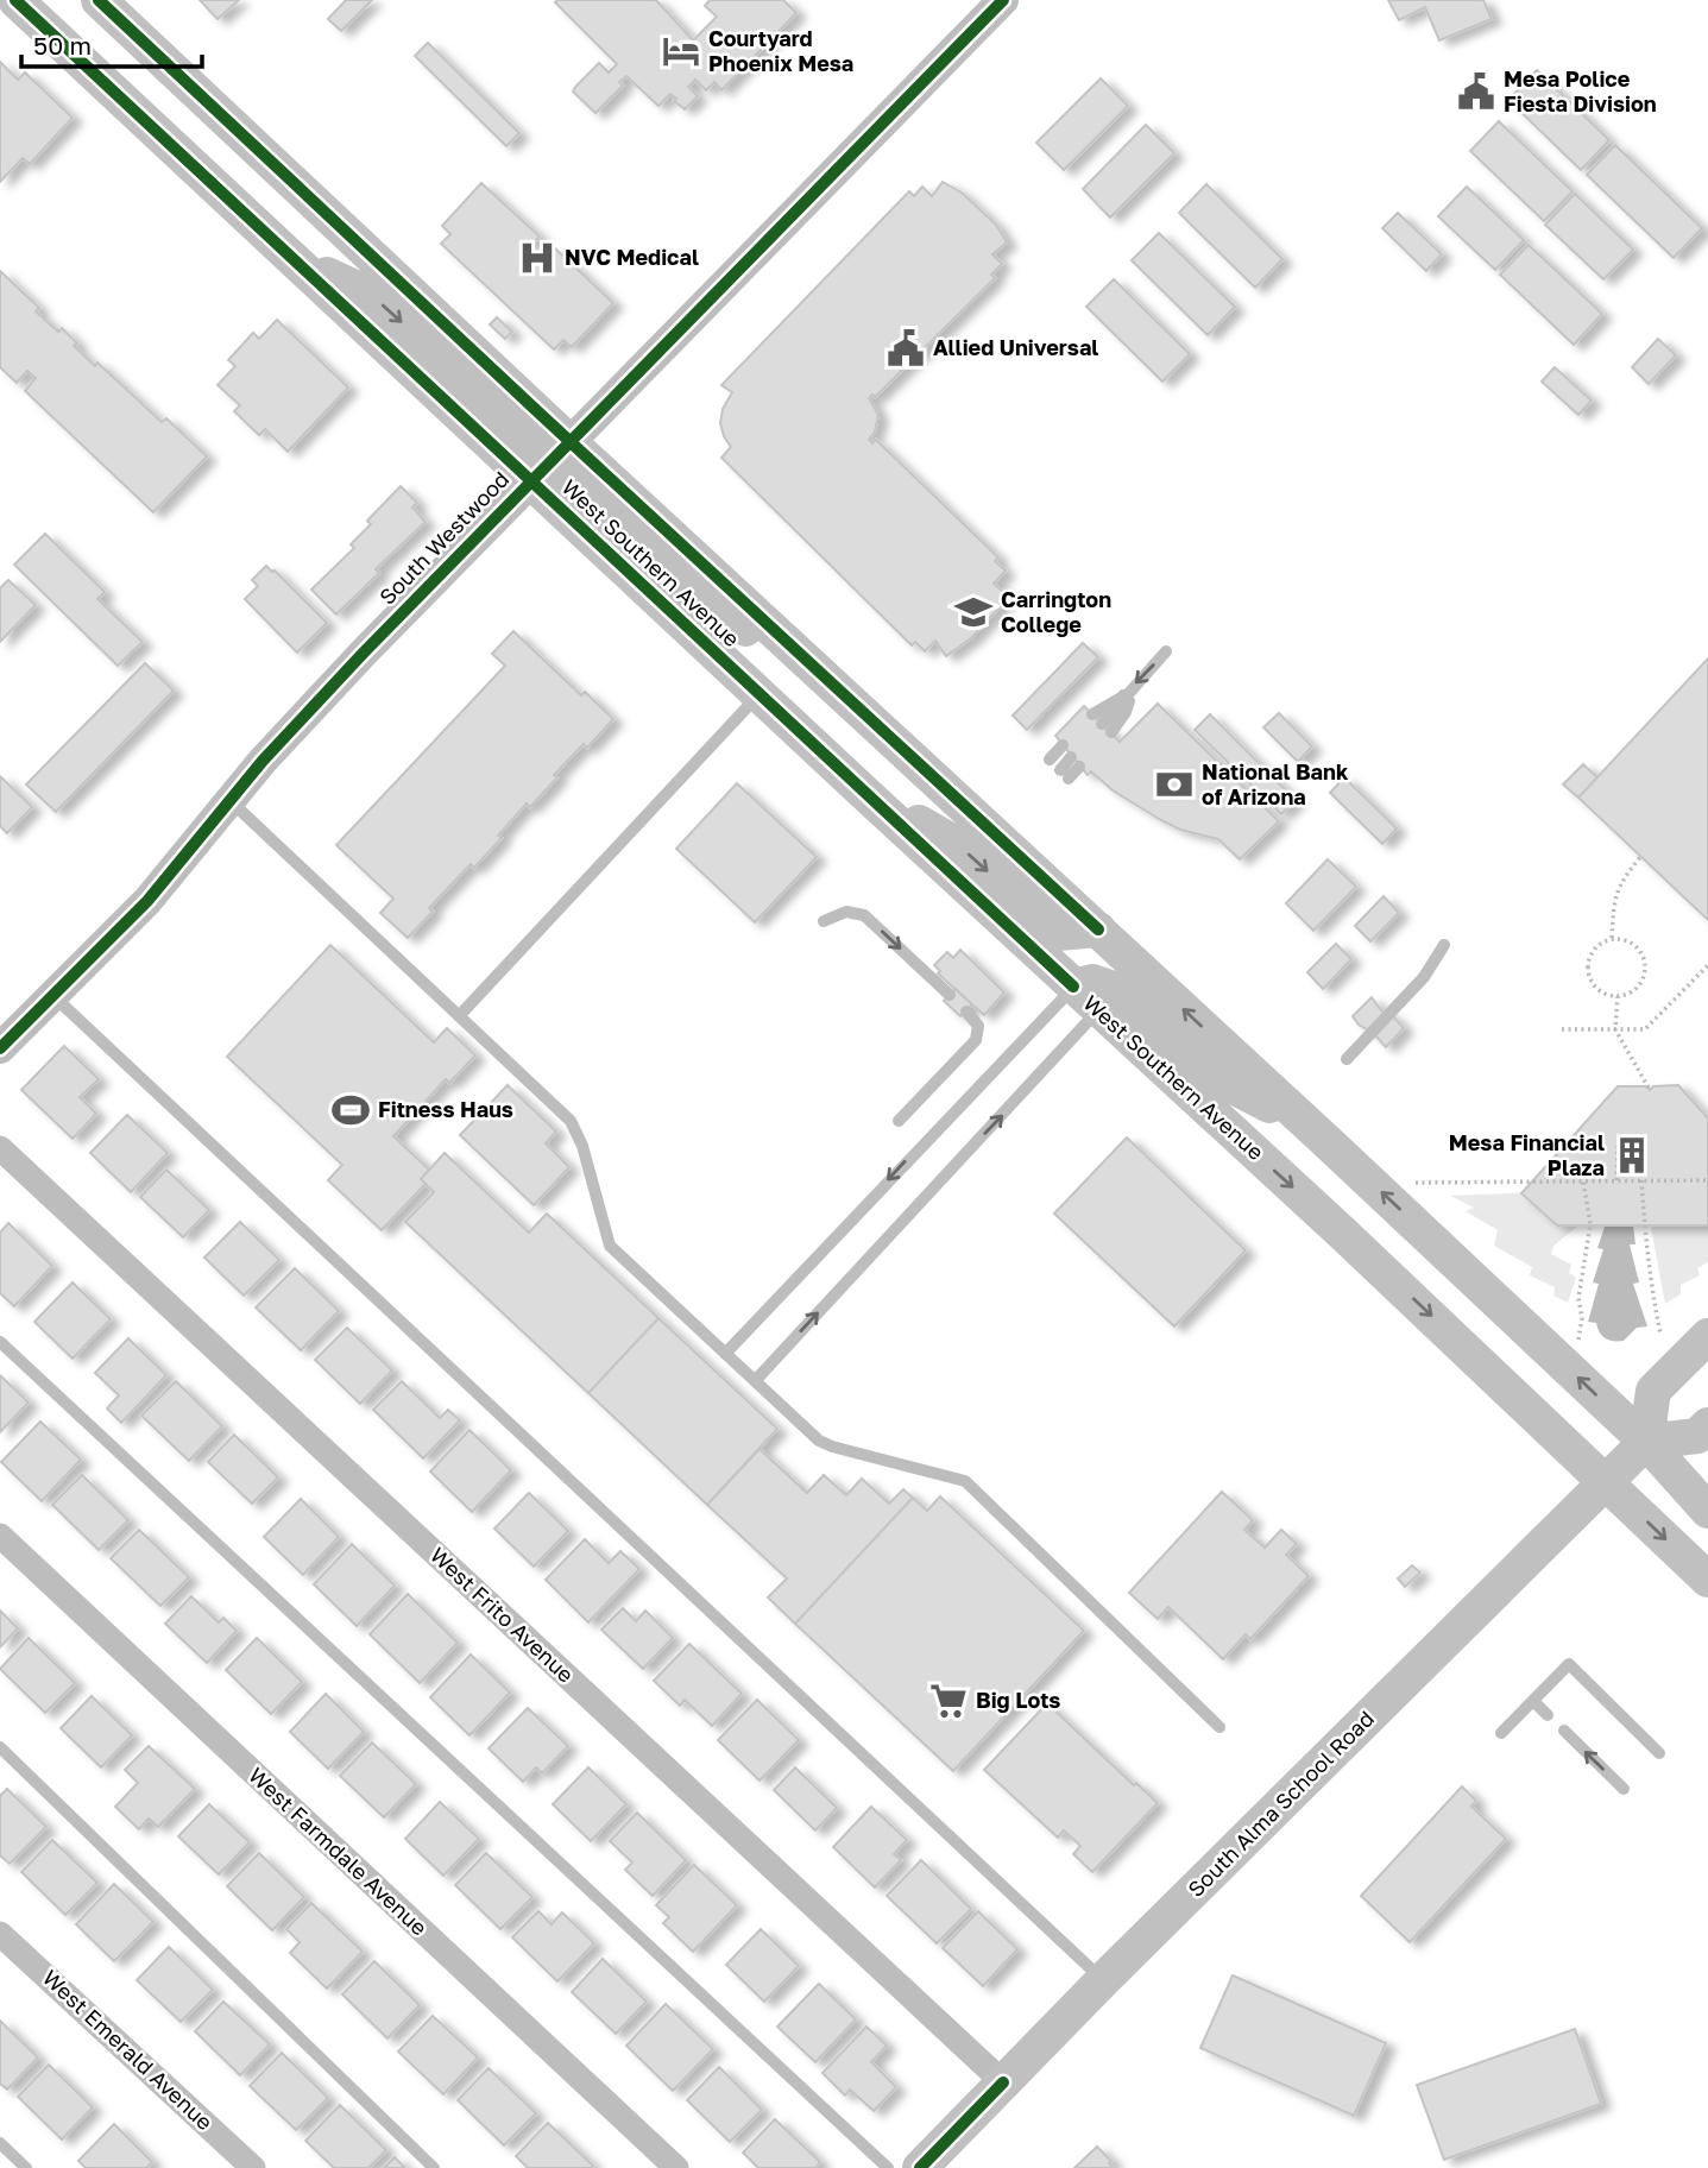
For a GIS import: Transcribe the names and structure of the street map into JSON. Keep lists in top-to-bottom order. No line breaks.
{"streets":{"main road":["West Southern Avenue","South Alma School Road"],"street":["South Westwood","West Frito Avenue","West Farmdale Avenue","West Emerald Avenue"]},"crossings":[["South Westwood","West Southern Avenue"],["West Southern Avenue","South Alma School Road"],["West Frito Avenue","South Alma School Road"]],"places":{"hotel":["Courtyard Phoenix Mesa"],"public building":["Mesa Police Fiesta Division","Allied Universal"],"hospital":["NVC Medical"],"school or university":["Carrington College"],"bank":["National Bank of Arizona"],"sports":["Fitness Haus"],"building":["Mesa Financial Plaza"],"supermarket":["Big Lots"]},"scale_bar":"50 m"}
